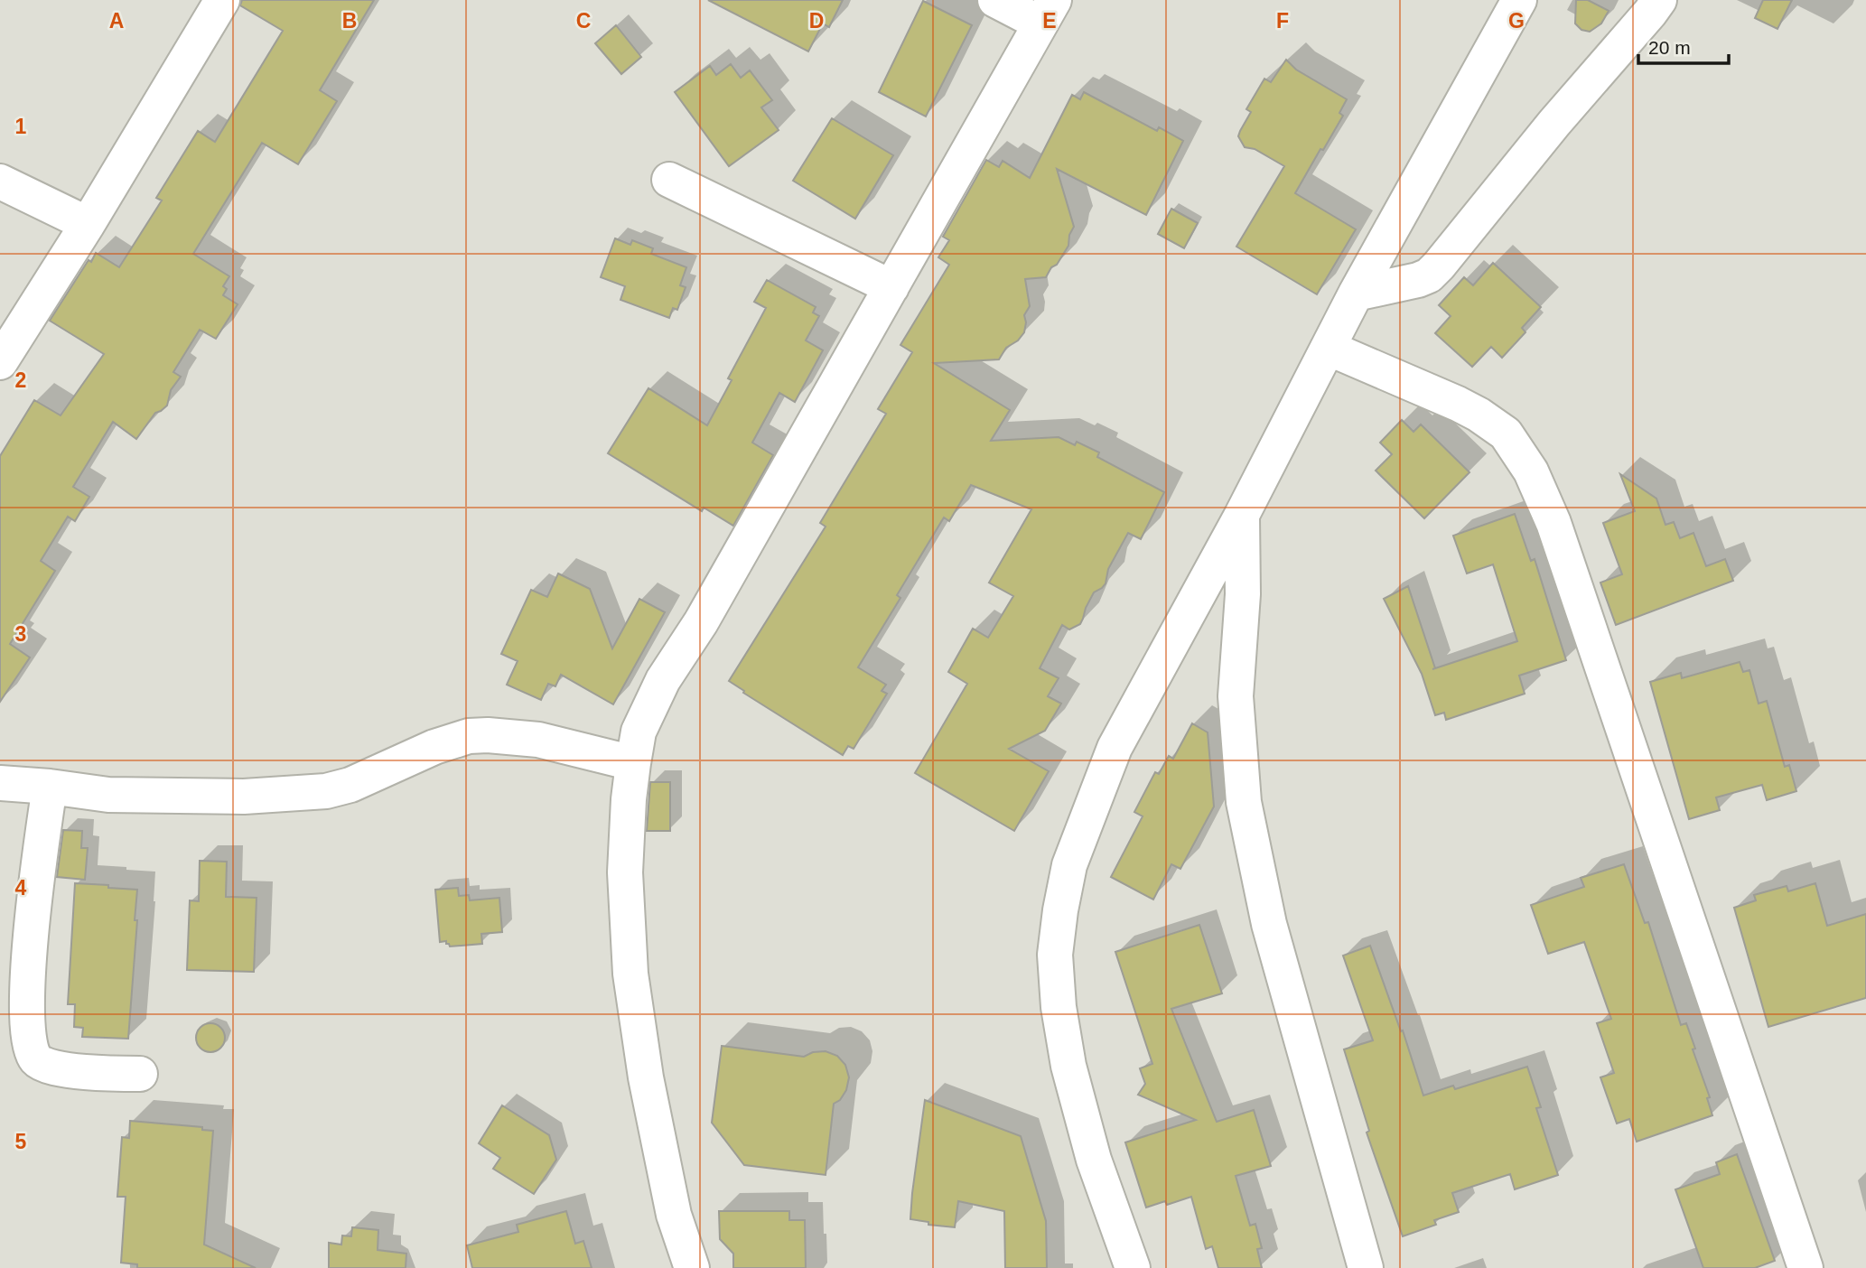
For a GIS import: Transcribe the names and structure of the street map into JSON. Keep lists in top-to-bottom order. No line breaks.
{"scale_bar":"20 m","grid":{"columns":["A","B","C","D","E","F","G"],"rows":["1","2","3","4","5"]}}
